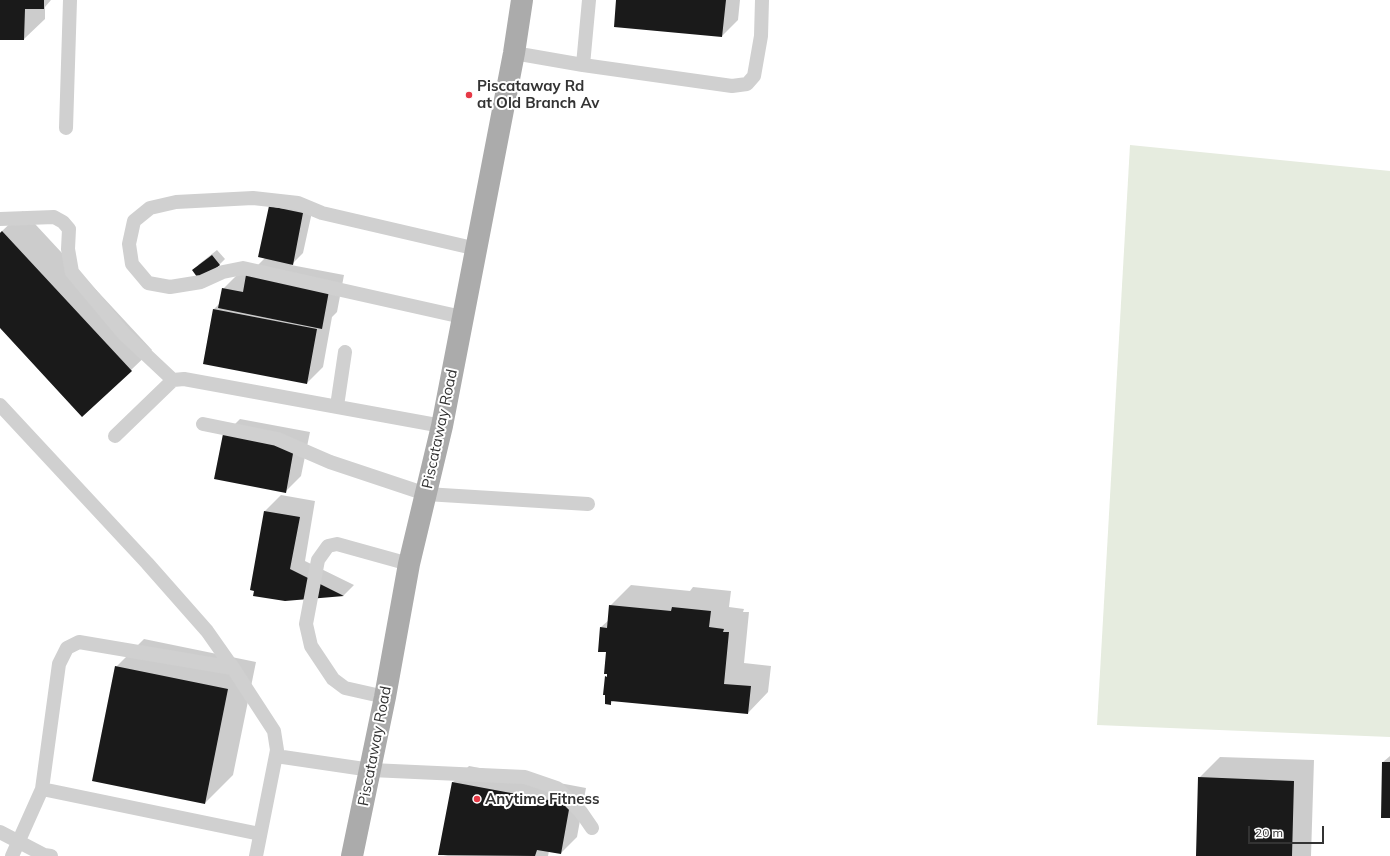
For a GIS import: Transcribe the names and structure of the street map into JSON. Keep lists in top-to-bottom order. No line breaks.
{"streets":{"main road":["Piscataway Road"]},"places":["Piscataway Rd at Old Branch Av","Anytime Fitness"],"scale_bar":"20 m"}
